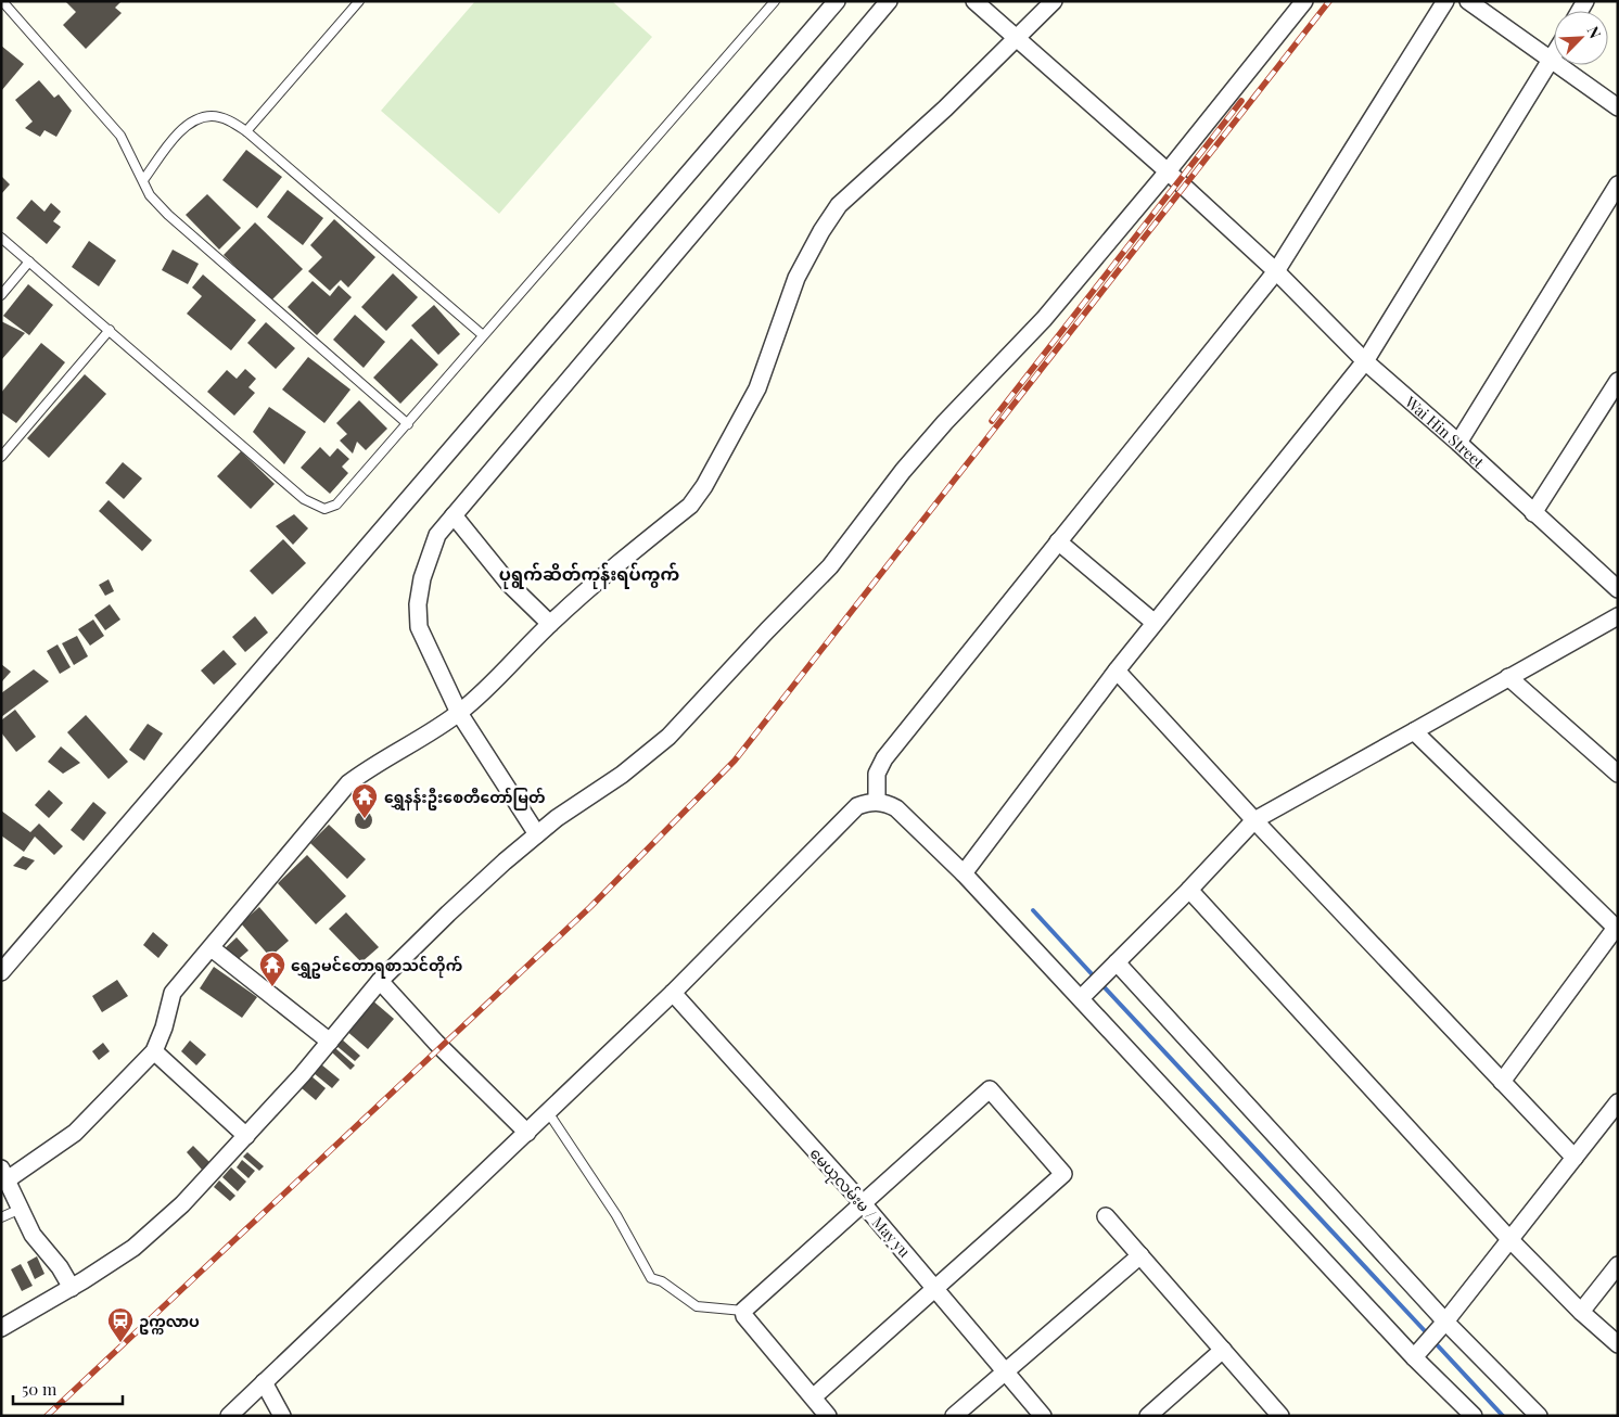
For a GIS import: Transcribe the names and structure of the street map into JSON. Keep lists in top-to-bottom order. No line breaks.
{"streets":{"street":["Wai Hin Street","မေယုလမ်းမ / May yu"]},"districts":["ပုရွက်ဆိတ်ကုန်းရပ်ကွက်"],"places":{"temple":["ရွှေနန်းဦးစေတီတော်မြတ်","ရွှေဥမင်တောရစာသင်တိုက်"],"station":["ဥက္ကလာပ"]},"scale_bar":"50 m","north":"top right"}
